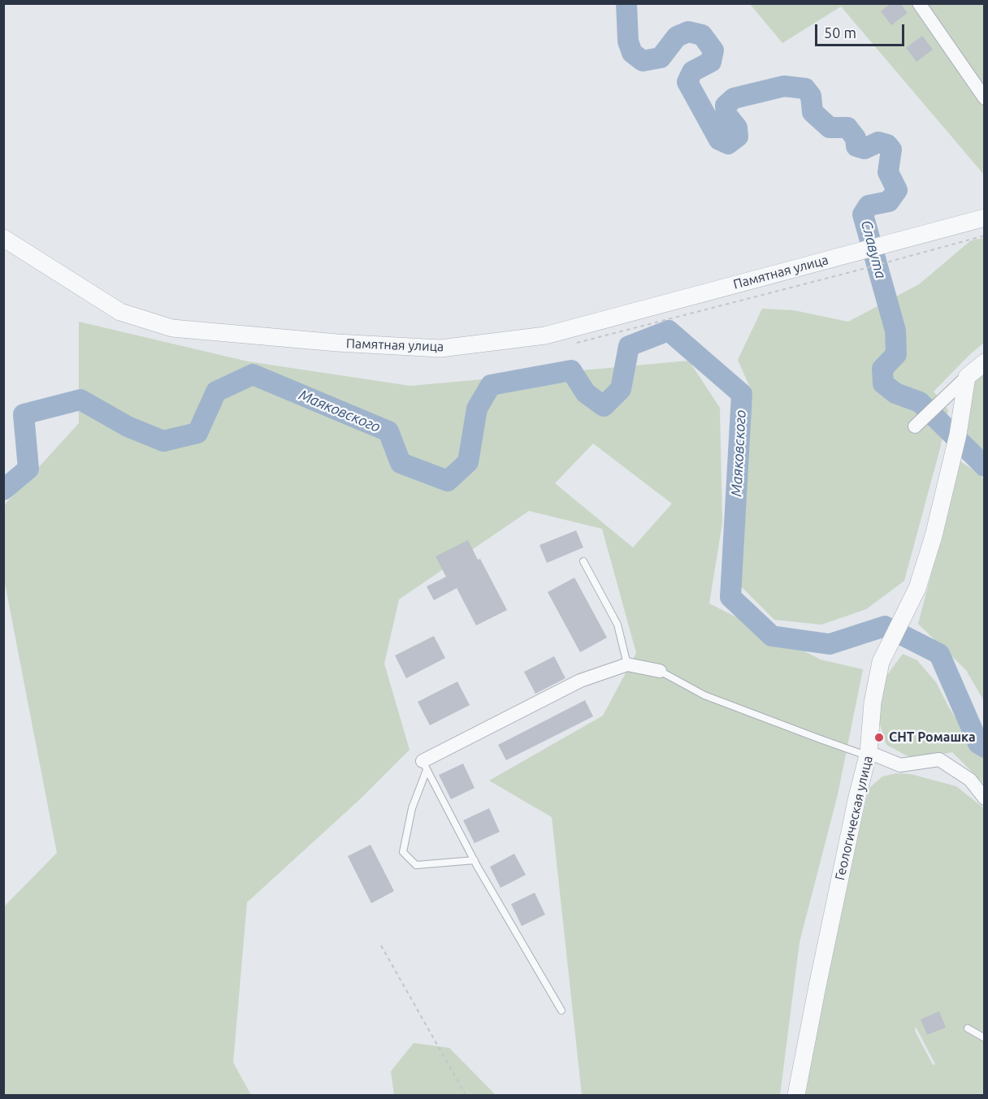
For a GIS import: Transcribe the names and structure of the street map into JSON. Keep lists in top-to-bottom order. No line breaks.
{"streets":{"street":["Памятная улица","Геологическая улица"]},"water":["Славута","Маяковского"],"places":["СНТ Ромашка"],"scale_bar":"50 m"}
